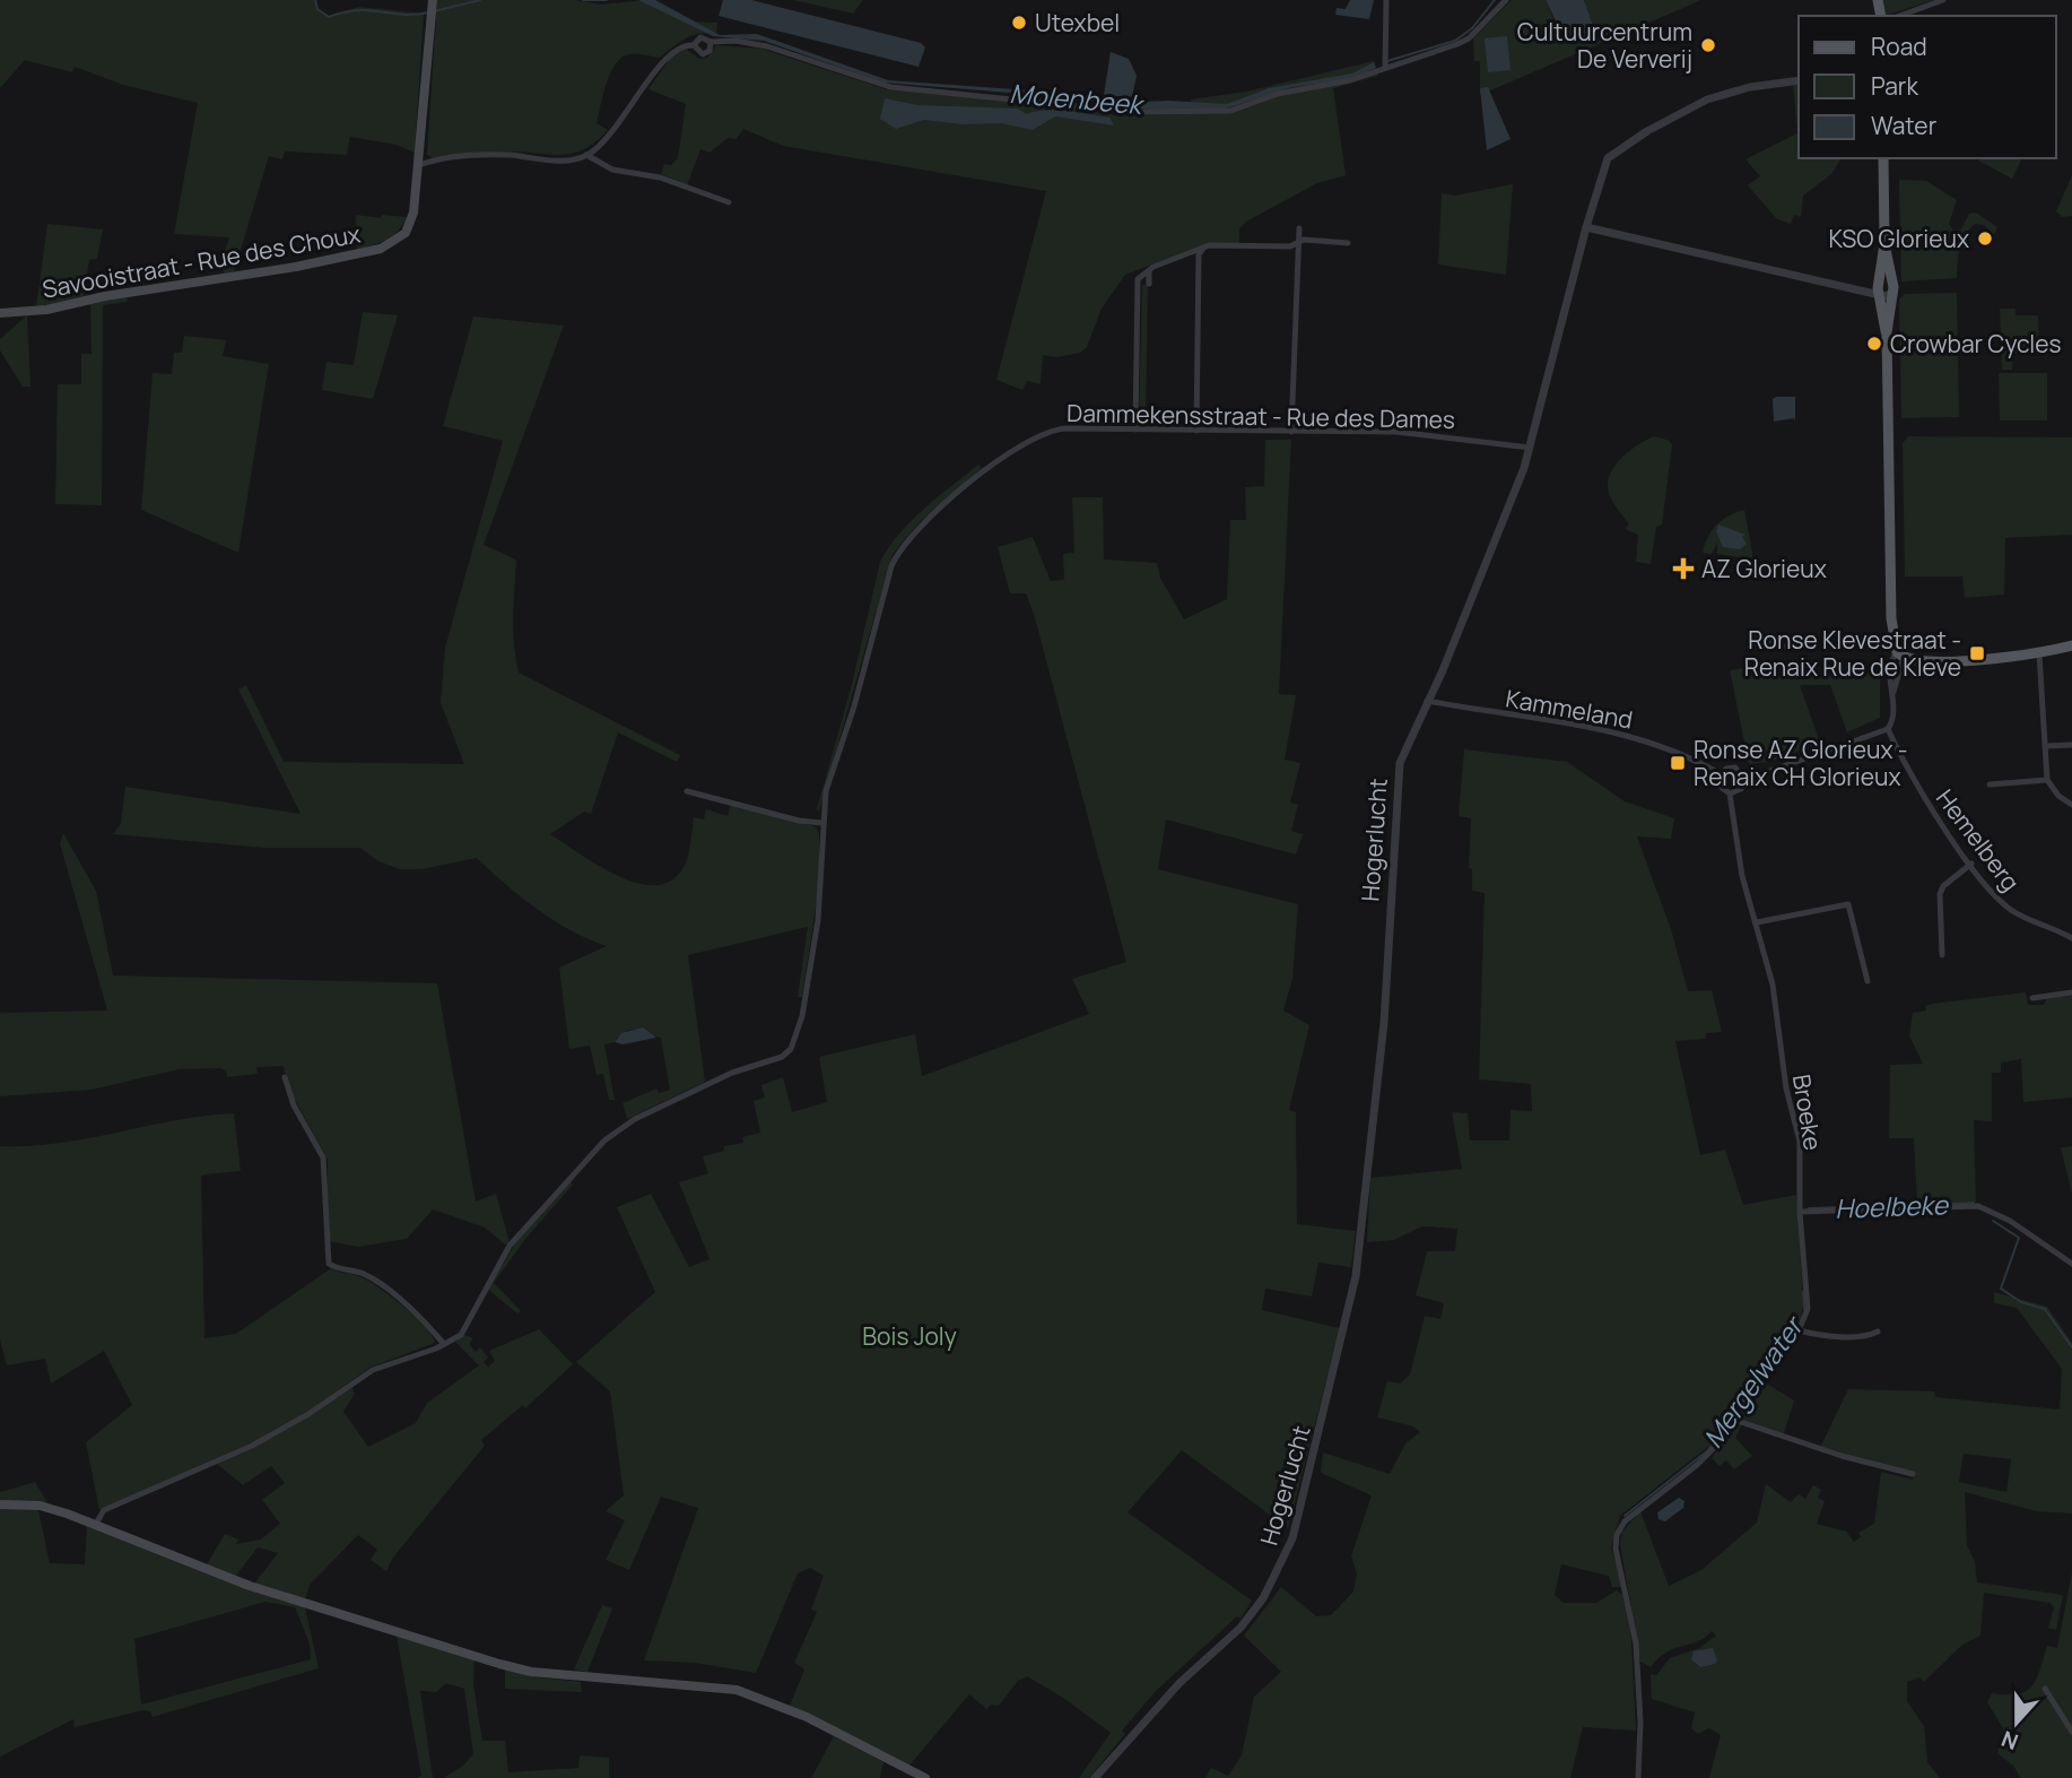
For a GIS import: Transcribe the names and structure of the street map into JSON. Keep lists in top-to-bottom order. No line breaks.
{"streets":{"main road":["Savooistraat - Rue des Choux"],"street":["Dammekensstraat - Rue des Dames","Kammeland","Hogerlucht","Hemelberg","Broeke"]},"crossings":[["Dammekensstraat - Rue des Dames","Hogerlucht"],["Kammeland","Hogerlucht"],["Kammeland","Broeke"]],"water":["Molenbeek","Hoelbeke","Mergelwater"],"parks":["Bois Joly"],"places":{"other":["Utexbel","Cultuurcentrum De Ververij","KSO Glorieux","Crowbar Cycles"],"health":["AZ Glorieux"],"transit":["Ronse Klevestraat - Renaix Rue de Kleve","Ronse AZ Glorieux - Renaix CH Glorieux"]},"legend":["Road","Park","Water"],"north":"bottom"}
